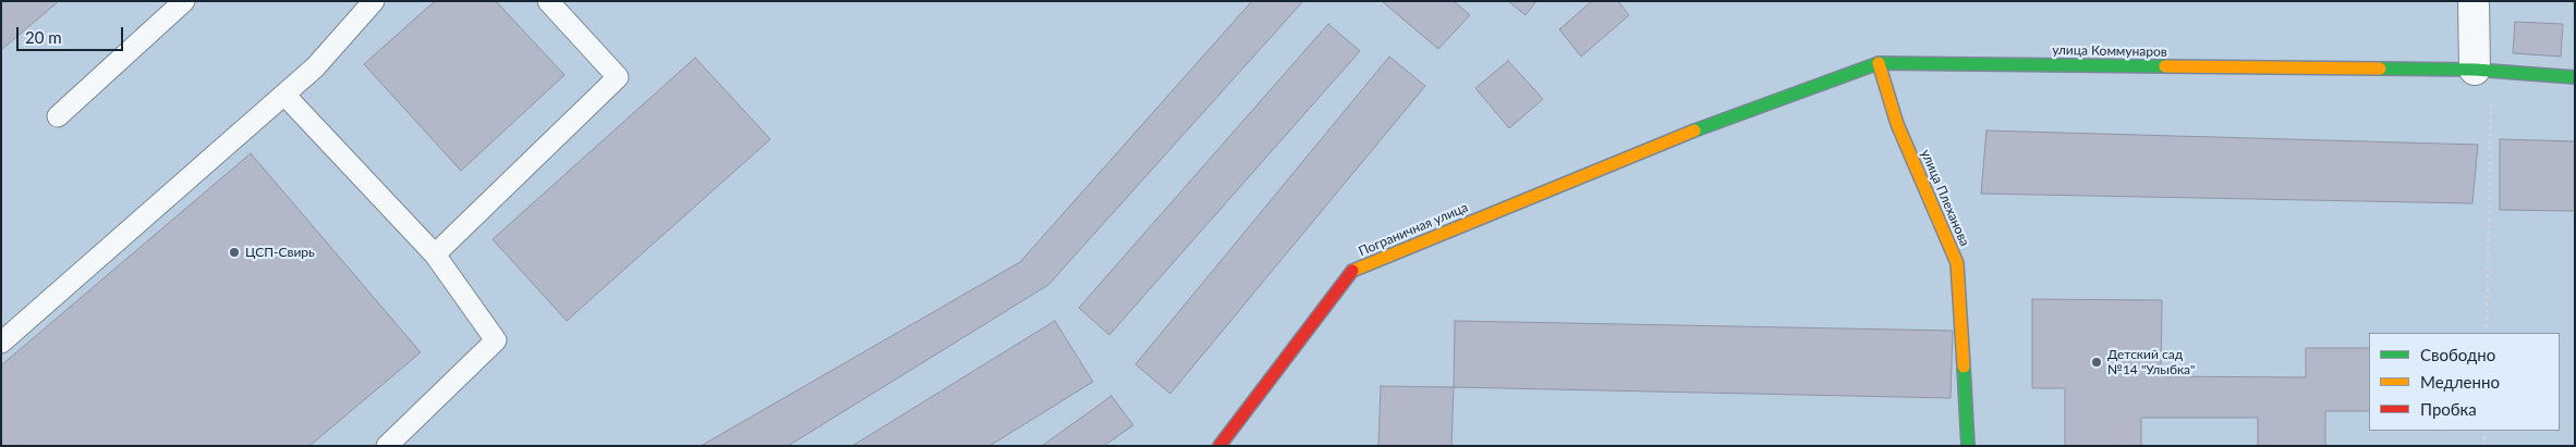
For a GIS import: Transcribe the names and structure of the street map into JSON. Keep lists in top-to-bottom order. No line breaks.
{"streets":{"street":["улица Коммунаров","улица Плеханова","Пограничная улица"]},"crossings":[["улица Коммунаров","улица Плеханова"],["улица Коммунаров","Пограничная улица"]],"places":["ЦСП-Свирь","Детский сад №14 \"Улыбка\""],"legend":["Свободно","Медленно","Пробка"],"scale_bar":"20 m"}
